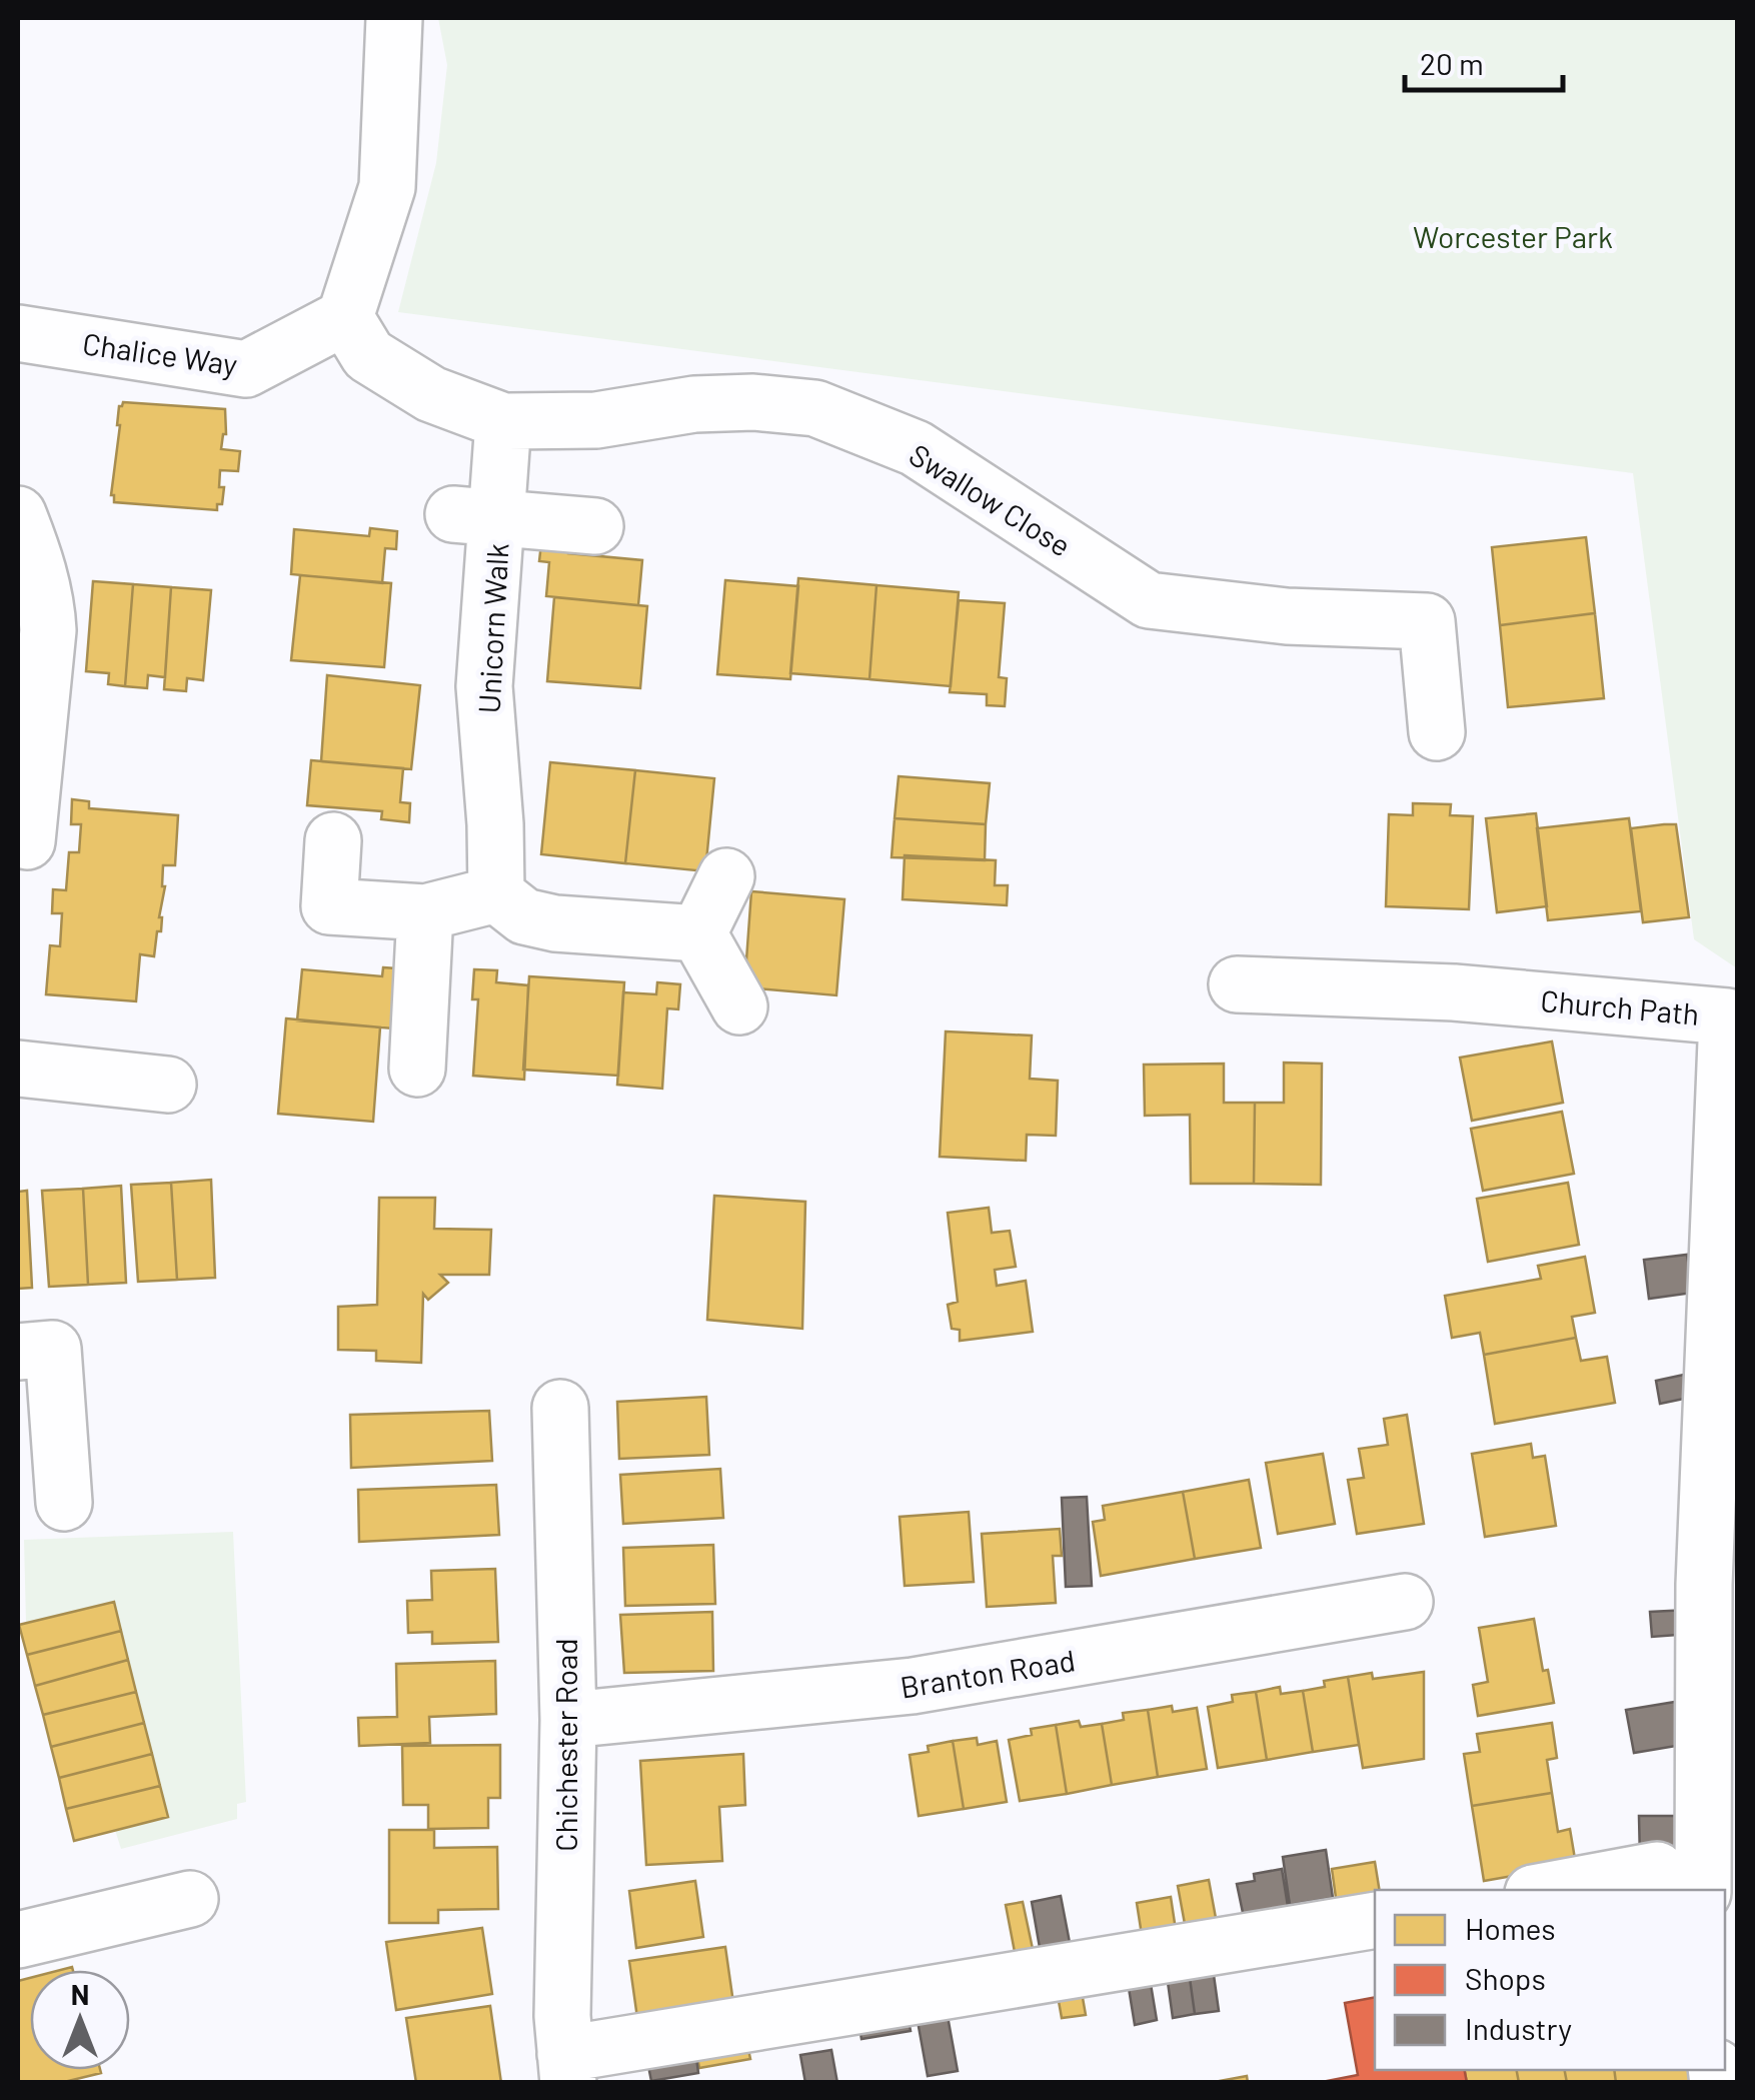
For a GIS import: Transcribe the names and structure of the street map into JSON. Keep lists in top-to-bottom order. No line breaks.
{"streets":{"street":["Chalice Way","Swallow Close","Unicorn Walk","Church Path","Branton Road","Chichester Road"]},"crossings":[["Chalice Way","Swallow Close"],["Swallow Close","Unicorn Walk"],["Branton Road","Chichester Road"]],"parks":["Worcester Park"],"legend":["Homes","Shops","Industry"],"scale_bar":"20 m","north":"top"}
